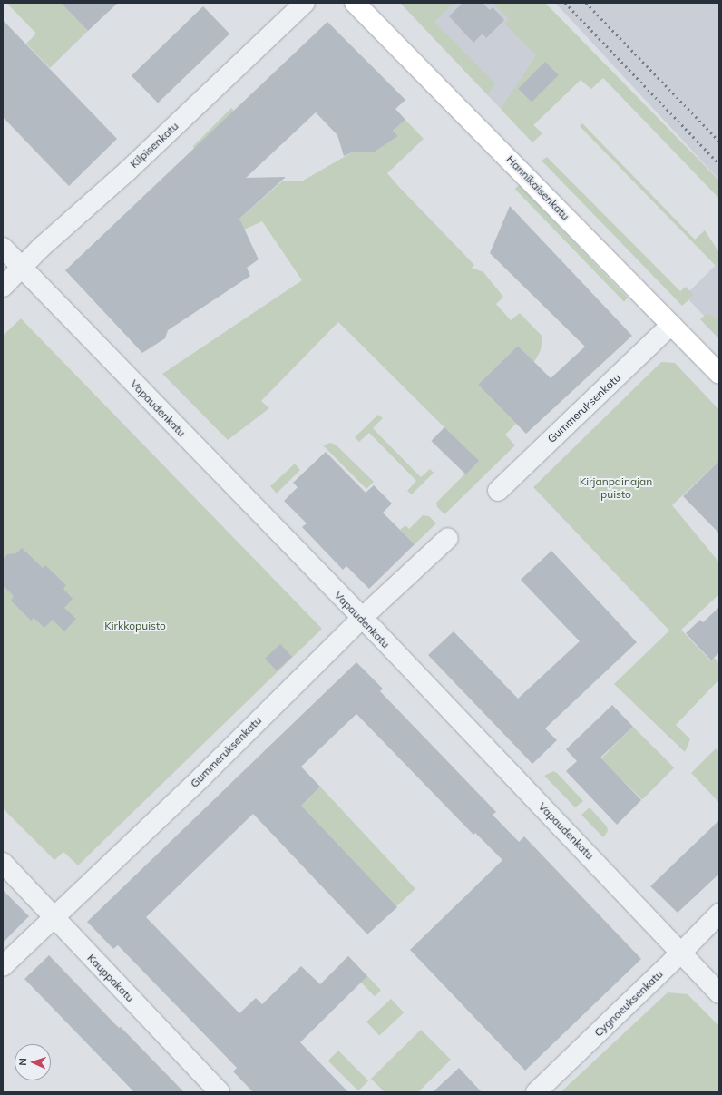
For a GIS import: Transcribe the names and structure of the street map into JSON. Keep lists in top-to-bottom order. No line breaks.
{"streets":{"main road":["Hannikaisenkatu"],"street":["Kilpisenkatu","Vapaudenkatu","Gummeruksenkatu","Kauppakatu","Cygnaeuksenkatu"]},"crossings":[["Kilpisenkatu","Vapaudenkatu"],["Hannikaisenkatu","Gummeruksenkatu"],["Vapaudenkatu","Gummeruksenkatu"],["Vapaudenkatu","Cygnaeuksenkatu"],["Gummeruksenkatu","Kauppakatu"]],"parks":["Kirjanpainajan puisto","Kirkkopuisto"],"north":"left"}
